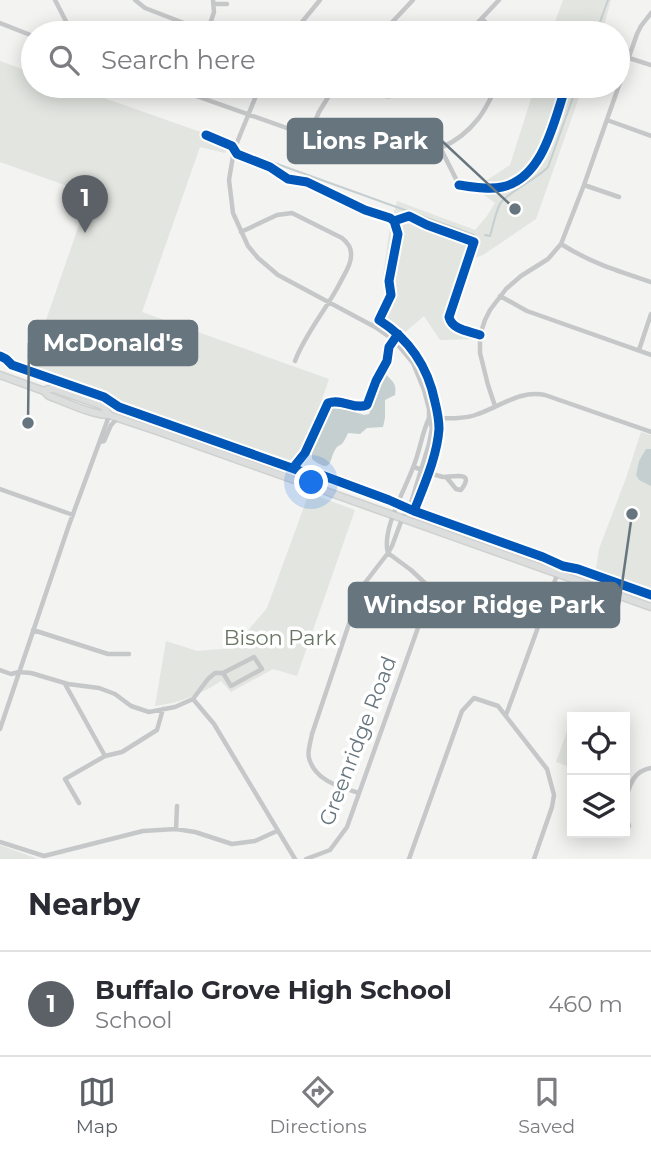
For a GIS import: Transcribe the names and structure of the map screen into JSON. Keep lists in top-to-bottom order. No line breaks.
{"streets":{"street":["Greenridge Road"]},"parks":["Bison Park"],"places":["Lions Park","McDonald's","Windsor Ridge Park"],"page":{"search":"Search here","pins":"1","heading":"Nearby","list":[{"mark":"1","name":"Buffalo Grove High School","note":"School","value":"460 m"}],"nav":["Map","Directions","Saved"]}}
